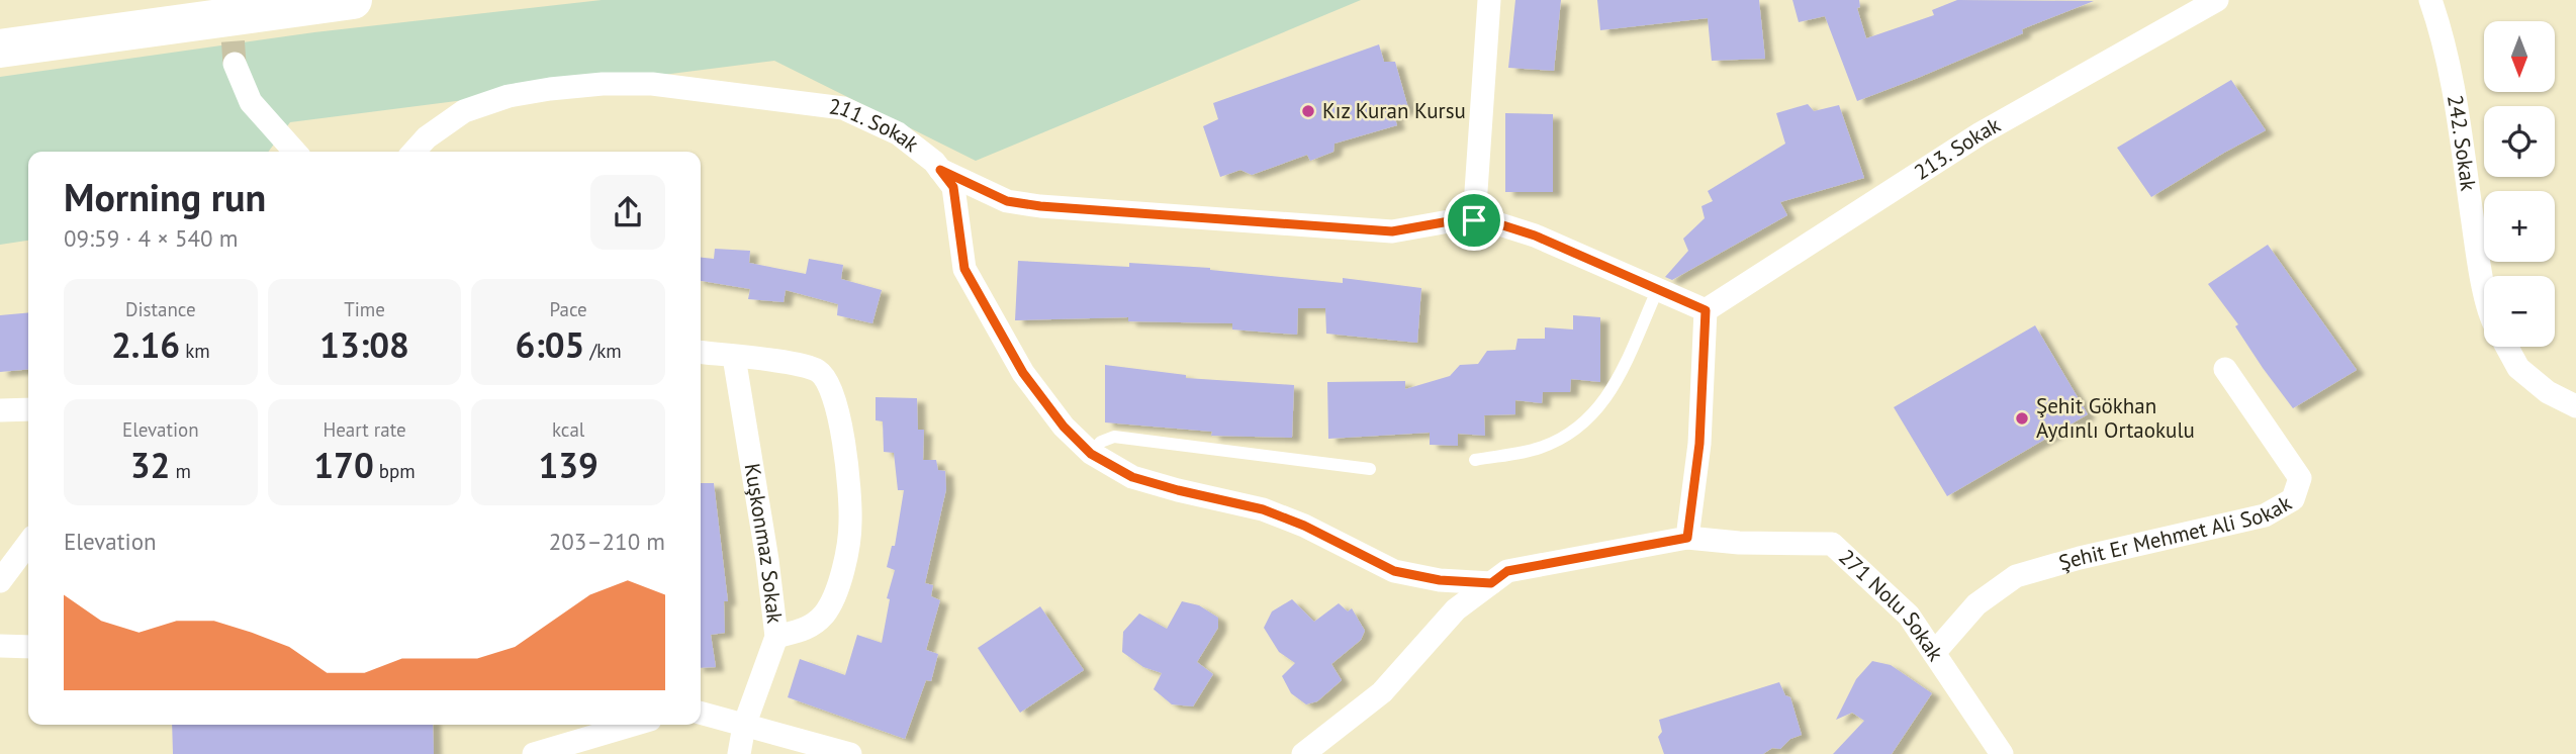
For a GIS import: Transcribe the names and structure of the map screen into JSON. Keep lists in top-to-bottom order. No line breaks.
{"streets":{"street":["211. Sokak","242. Sokak","213. Sokak","Şehit Er Mehmet Ali Sokak","Kuşkonmaz Sokak","271 Nolu Sokak"]},"crossings":[["211. Sokak","213. Sokak"],["Şehit Er Mehmet Ali Sokak","271 Nolu Sokak"]],"places":["Kız Kuran Kursu","Şehit Gökhan Aydınlı Ortaokulu"],"north":"bottom","page":{"map_buttons":["+","−"],"heading":["Morning run","09:59 · 4 × 540 m"],"stats":[["Distance","2.16 km"],["Time","13:08"],["Pace","6:05 /km"],["Elevation","32 m"],["Heart rate","170 bpm"],["kcal","139"]],"chart":["Elevation","203–210 m"]}}
